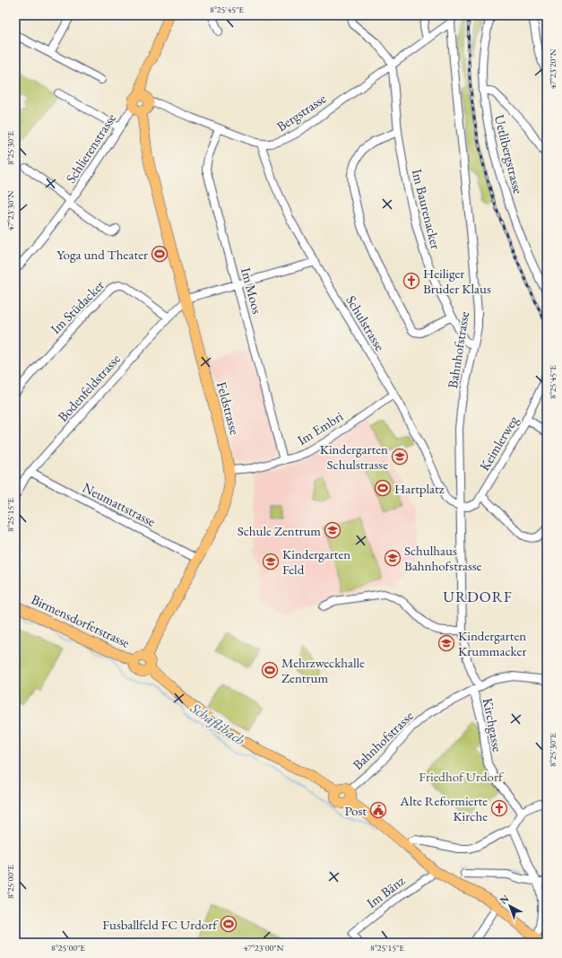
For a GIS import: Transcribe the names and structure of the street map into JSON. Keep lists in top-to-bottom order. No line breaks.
{"streets":{"main road":["Feldstrasse","Birmensdorferstrasse"],"street":["Bergstrasse","Schlierenstrasse","Uetlibergstrasse","Im Baurenacker","Im Moos","Im Stüdacker","Schulstrasse","Bahnhofstrasse","Bodenfeldstrasse","Im Embri","Keimlerweg","Neumattstrasse","Kirchgasse","Im Bänz"]},"crossings":[["Bergstrasse","Im Baurenacker"],["Bergstrasse","Im Moos"],["Bergstrasse","Schulstrasse"],["Bergstrasse","Bahnhofstrasse"],["Schlierenstrasse","Feldstrasse"],["Im Baurenacker","Bahnhofstrasse"],["Im Moos","Im Embri"],["Im Stüdacker","Bodenfeldstrasse"],["Schulstrasse","Bahnhofstrasse"],["Schulstrasse","Im Embri"],["Schulstrasse","Keimlerweg"],["Bahnhofstrasse","Keimlerweg"],["Bahnhofstrasse","Kirchgasse"],["Bodenfeldstrasse","Feldstrasse"],["Bodenfeldstrasse","Neumattstrasse"],["Feldstrasse","Im Embri"],["Feldstrasse","Neumattstrasse"],["Feldstrasse","Birmensdorferstrasse"]],"districts":["URDORF"],"water":["Schäflibach"],"parks":["Friedhof Urdorf"],"places":{"sports":["Yoga und Theater","Hartplatz","Mehrzweckhalle Zentrum","Fusballfeld FC Urdorf"],"church":["Heiliger Bruder Klaus","Alte Reformierte Kirche"],"school or university":["Kindergarten Schulstrasse","Schule Zentrum","Schulhaus Bahnhofstrasse","Kindergarten Feld","Kindergarten Krummacker"],"public building":["Post"]},"north":"top left","coordinates":["8°25'45\"E","47°23'20\"N","8°25'30\"E","47°23'30\"N","8°25'15\"E","8°25'00\"E","47°23'00\"N"]}
